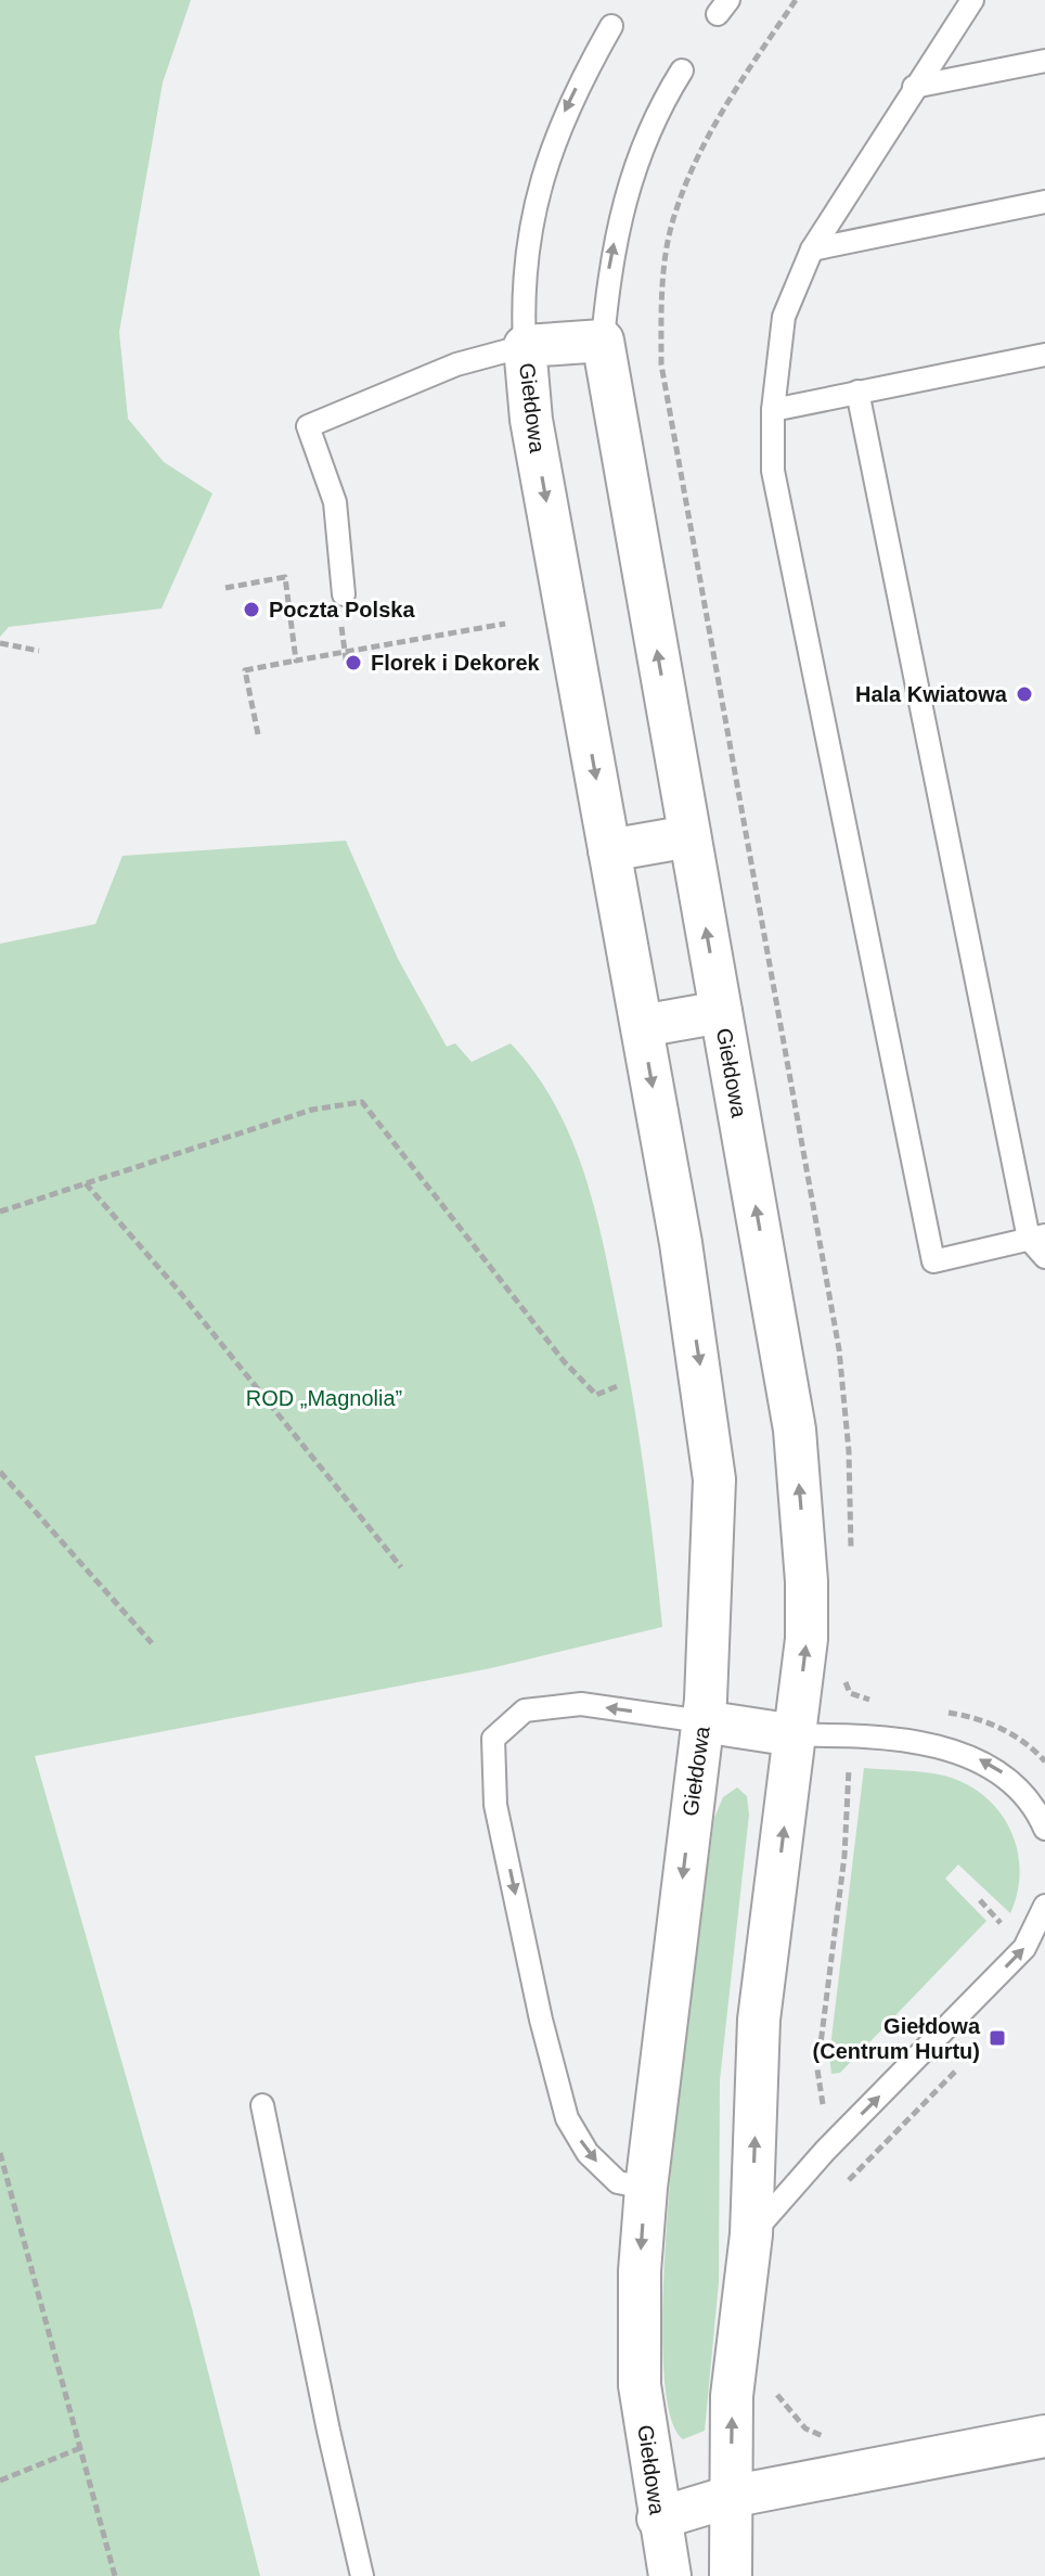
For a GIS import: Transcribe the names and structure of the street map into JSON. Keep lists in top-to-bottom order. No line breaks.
{"streets":{"street":["Giełdowa"]},"parks":["ROD „Magnolia”"],"places":{"other":["Poczta Polska","Florek i Dekorek","Hala Kwiatowa"],"transit":["Giełdowa (Centrum Hurtu)"]}}
